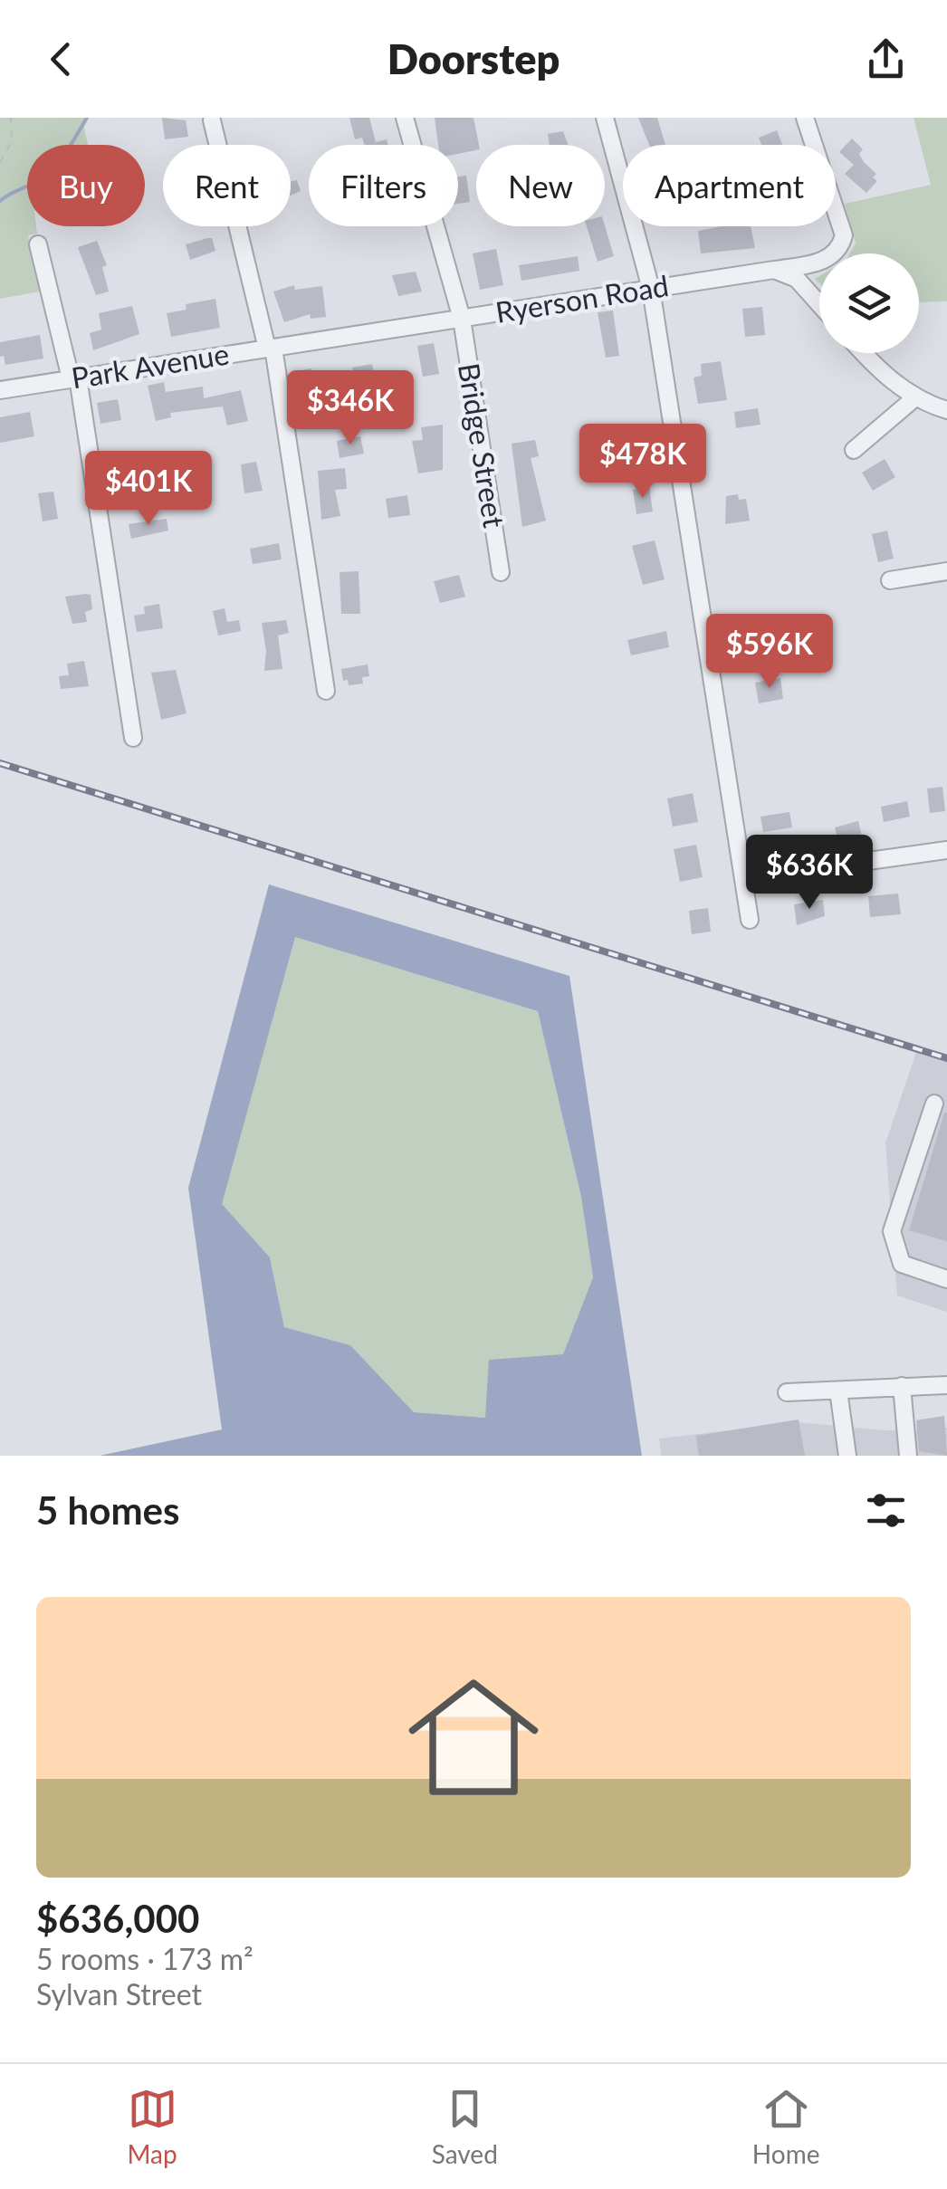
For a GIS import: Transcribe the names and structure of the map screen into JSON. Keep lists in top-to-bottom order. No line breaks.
{"streets":{"street":["Ryerson Road","Park Avenue","Bridge Street"]},"crossings":[["Ryerson Road","Park Avenue"],["Ryerson Road","Bridge Street"],["Park Avenue","Bridge Street"]],"page":{"header":"Doorstep","chip":["Buy","Rent","Filters","New","Apartment"],"price":["$346K","$478K","$401K","$596K","$636K"],"heading":"5 homes","list":[{"name":"$636,000","note":"5 rooms · 173 m² · Sylvan Street"}],"tabs":["Map","Saved","Home"]}}
